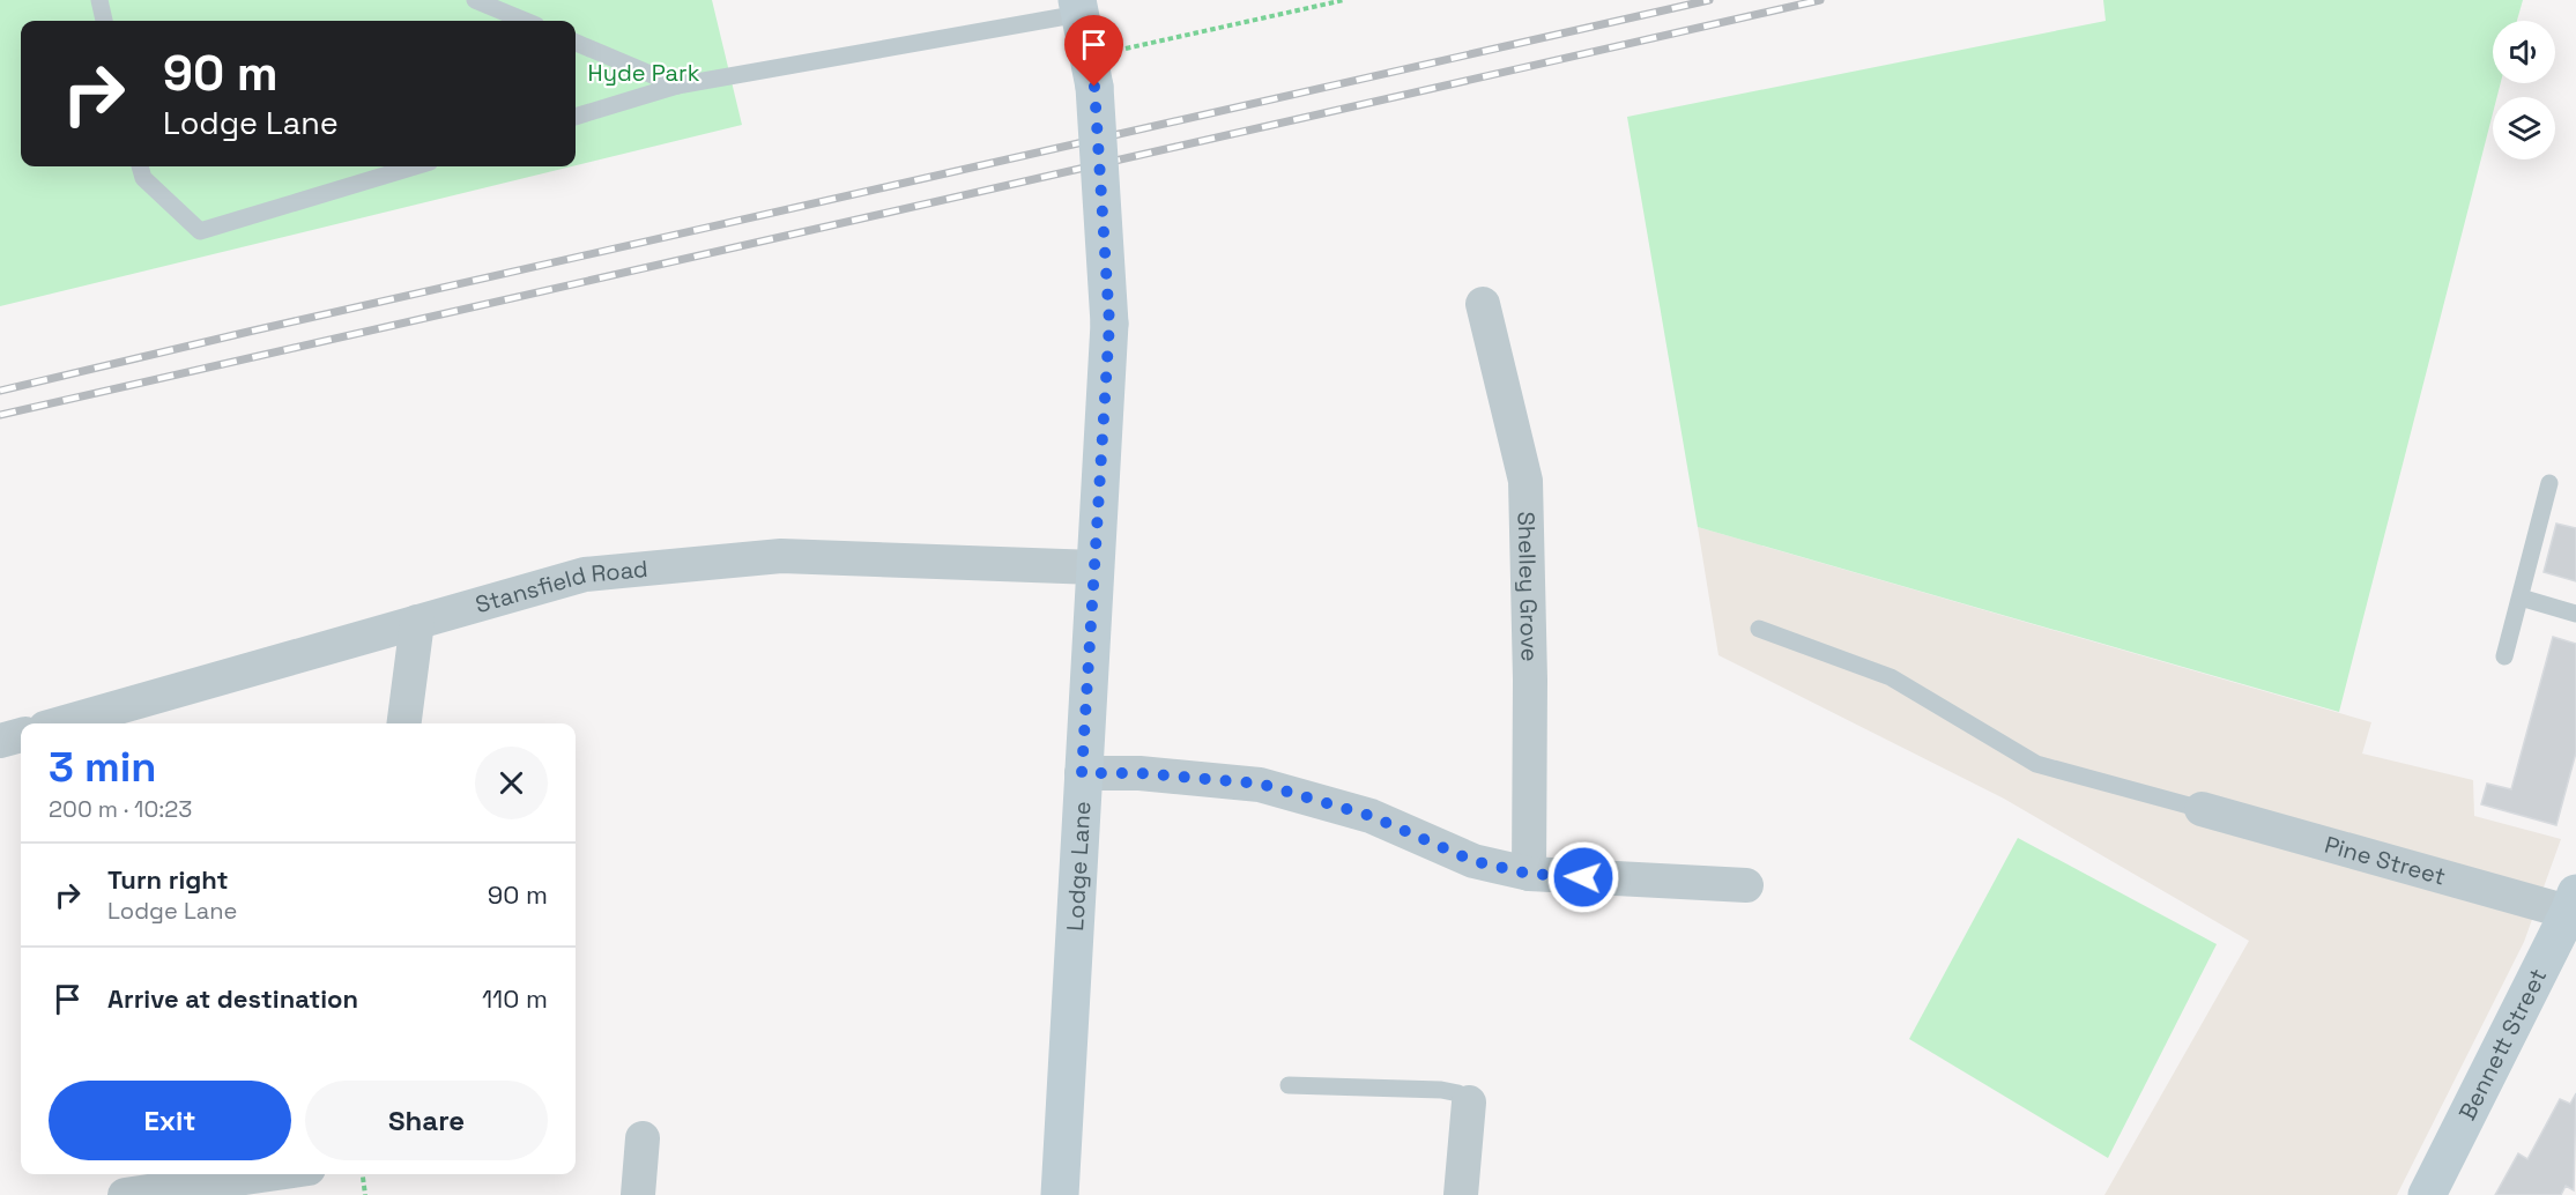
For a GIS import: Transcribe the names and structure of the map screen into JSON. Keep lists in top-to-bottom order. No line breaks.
{"streets":{"street":["Shelley Grove","Stansfield Road","Pine Street","Lodge Lane","Bennett Street"]},"crossings":[["Stansfield Road","Lodge Lane"],["Pine Street","Bennett Street"]],"parks":["Hyde Park"],"page":{"turn":["90 m","Lodge Lane"],"heading":["3 min","200 m · 10:23"],"list":[{"name":"Turn right","note":"Lodge Lane","value":"90 m"},{"name":"Arrive at destination","value":"110 m"}],"buttons":["Exit","Share"]}}
